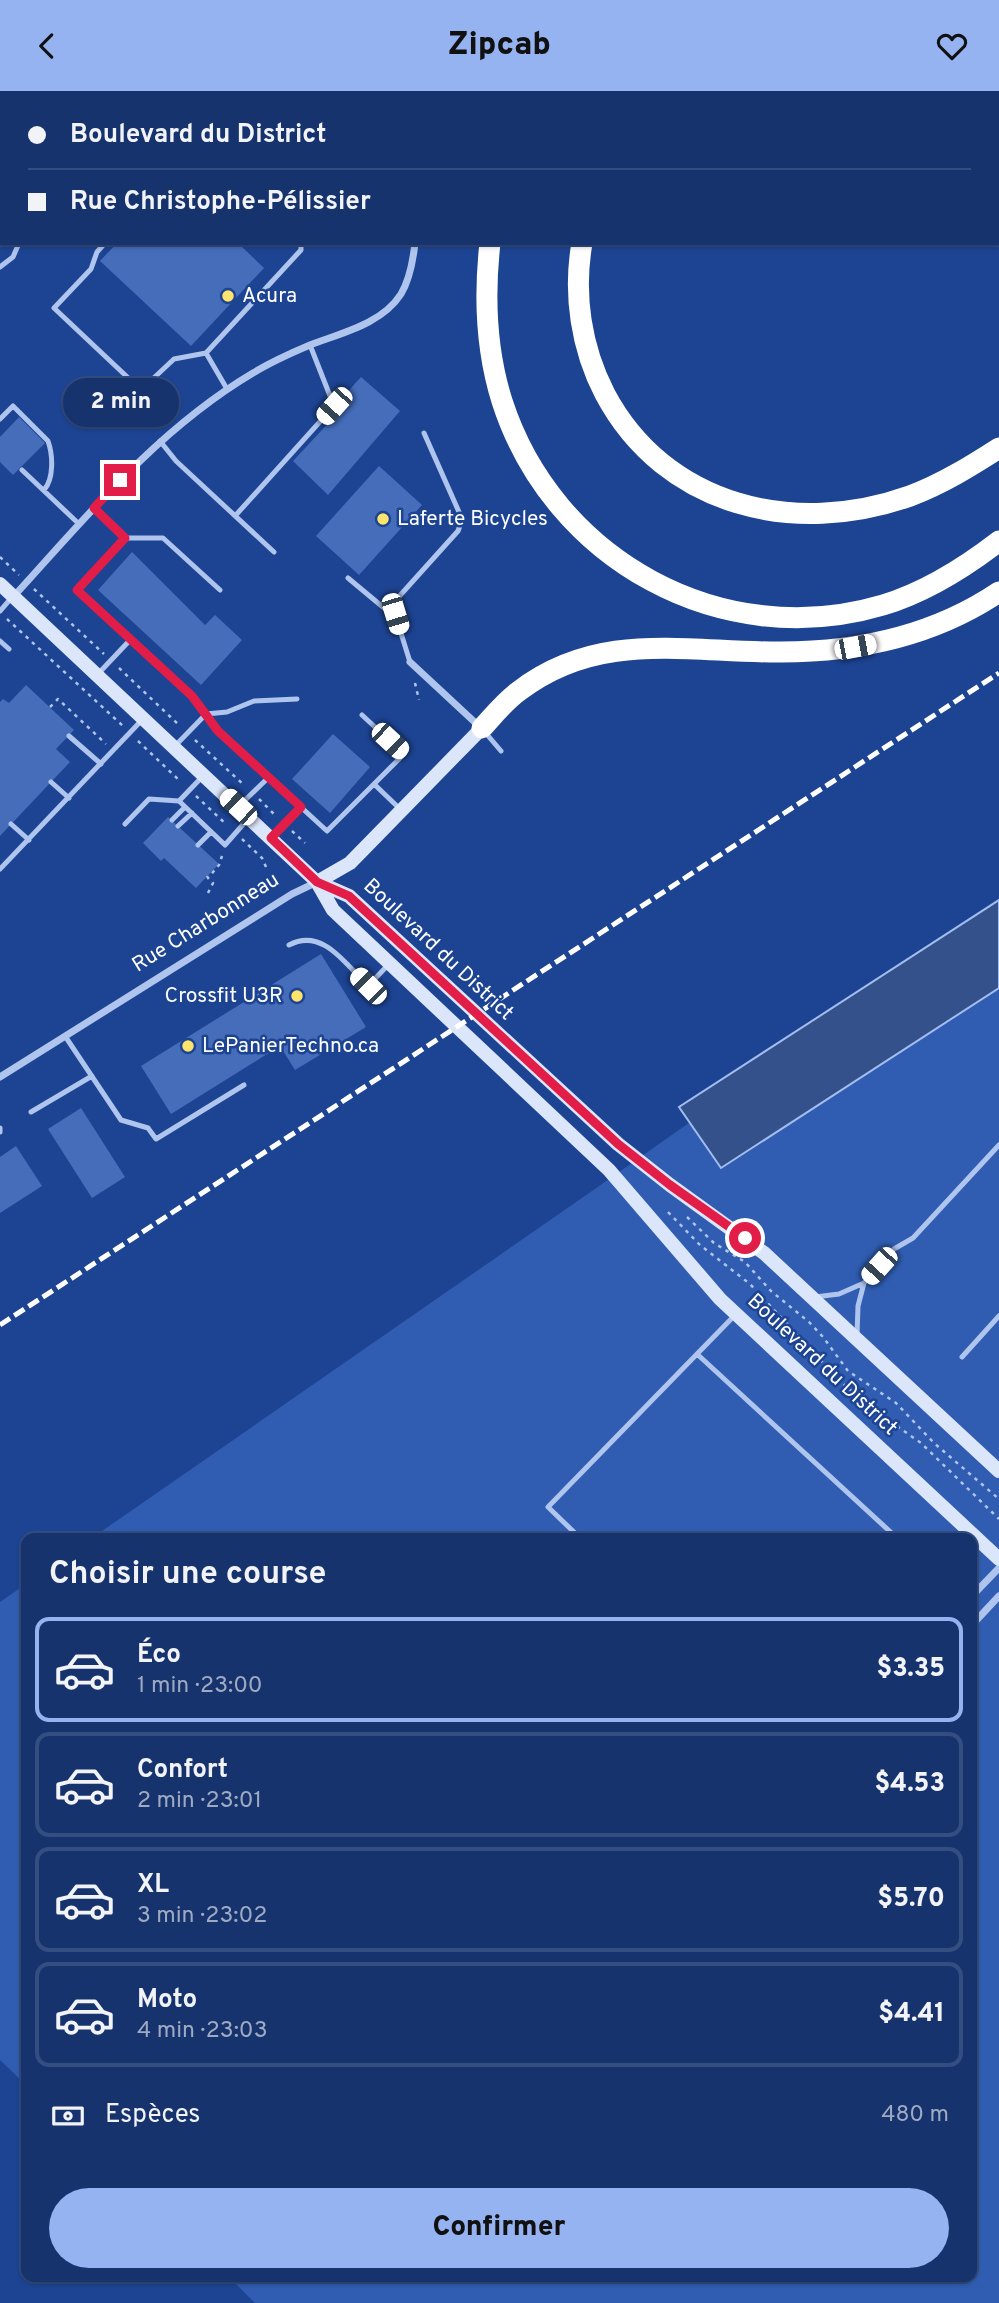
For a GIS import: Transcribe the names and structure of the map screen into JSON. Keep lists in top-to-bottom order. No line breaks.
{"streets":{"street":["Rue Charbonneau","Boulevard du District"]},"crossings":[["Rue Charbonneau","Boulevard du District"]],"places":["Acura","Laferte Bicycles","Crossfit U3R","LePanierTechno.ca"],"page":{"header":"Zipcab","banner":["Boulevard du District","Rue Christophe-Pélissier"],"bubble":"2 min","heading":"Choisir une course","list":[{"name":"Éco","note":"1 min · 23:00","value":"$3.35"},{"name":"Confort","note":"2 min · 23:01","value":"$4.53"},{"name":"XL","note":"3 min · 23:02","value":"$5.70"},{"name":"Moto","note":"4 min · 23:03","value":"$4.41"}],"pay":["Espèces","480 m"],"buttons":"Confirmer"}}
